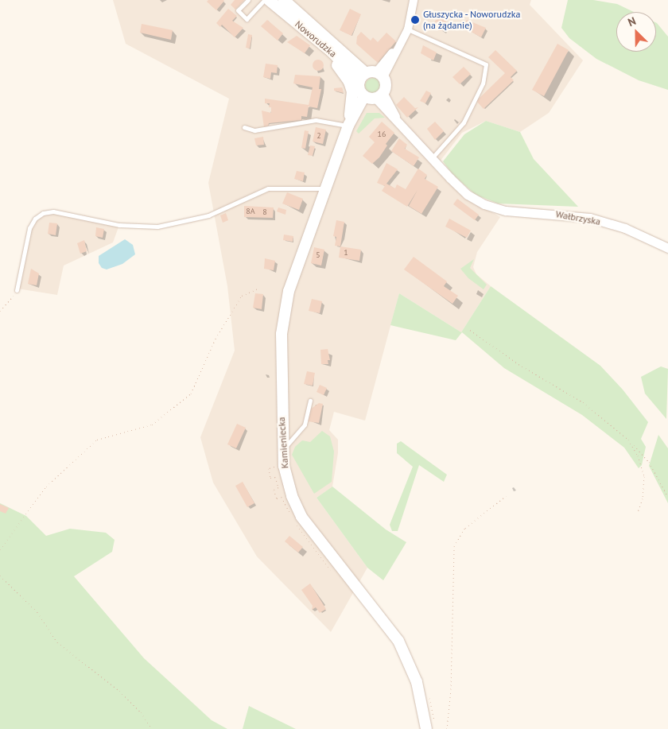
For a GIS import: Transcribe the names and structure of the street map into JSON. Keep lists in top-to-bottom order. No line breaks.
{"streets":{"main road":["Noworudzka","Kamieniecka"],"street":["Wałbrzyska"]},"places":["Głuszycka - Noworudzka (na żądanie)"],"house_numbers":["16","2","8A","8","1","5"],"north":"top left"}
